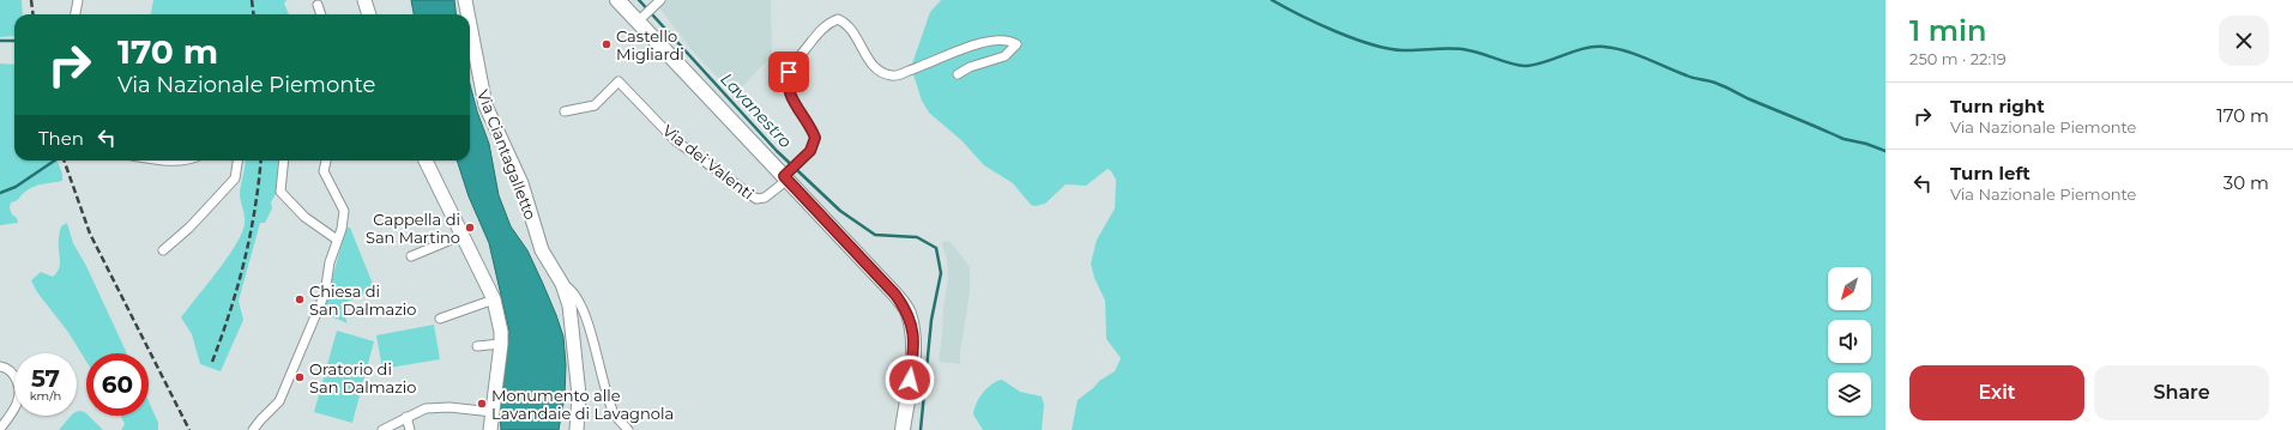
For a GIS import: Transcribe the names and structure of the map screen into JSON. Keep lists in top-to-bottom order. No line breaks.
{"streets":{"main road":["Via Ciantagalletto"],"street":["Via dei Valenti"]},"water":["Lavanestro"],"places":["Castello Migliardi","Cappella di San Martino","Chiesa di San Dalmazio","Oratorio di San Dalmazio","Monumento alle Lavandaie di Lavagnola"],"north":"bottom left","page":{"heading":["1 min","250 m · 22:19"],"turn":["170 m","Via Nazionale Piemonte"],"list":[{"name":"Turn right","note":"Via Nazionale Piemonte","value":"170 m"},{"name":"Turn left","note":"Via Nazionale Piemonte","value":"30 m"}],"then":"Then","speed":"57 km/h","limit":"60","buttons":["Exit","Share"]}}
